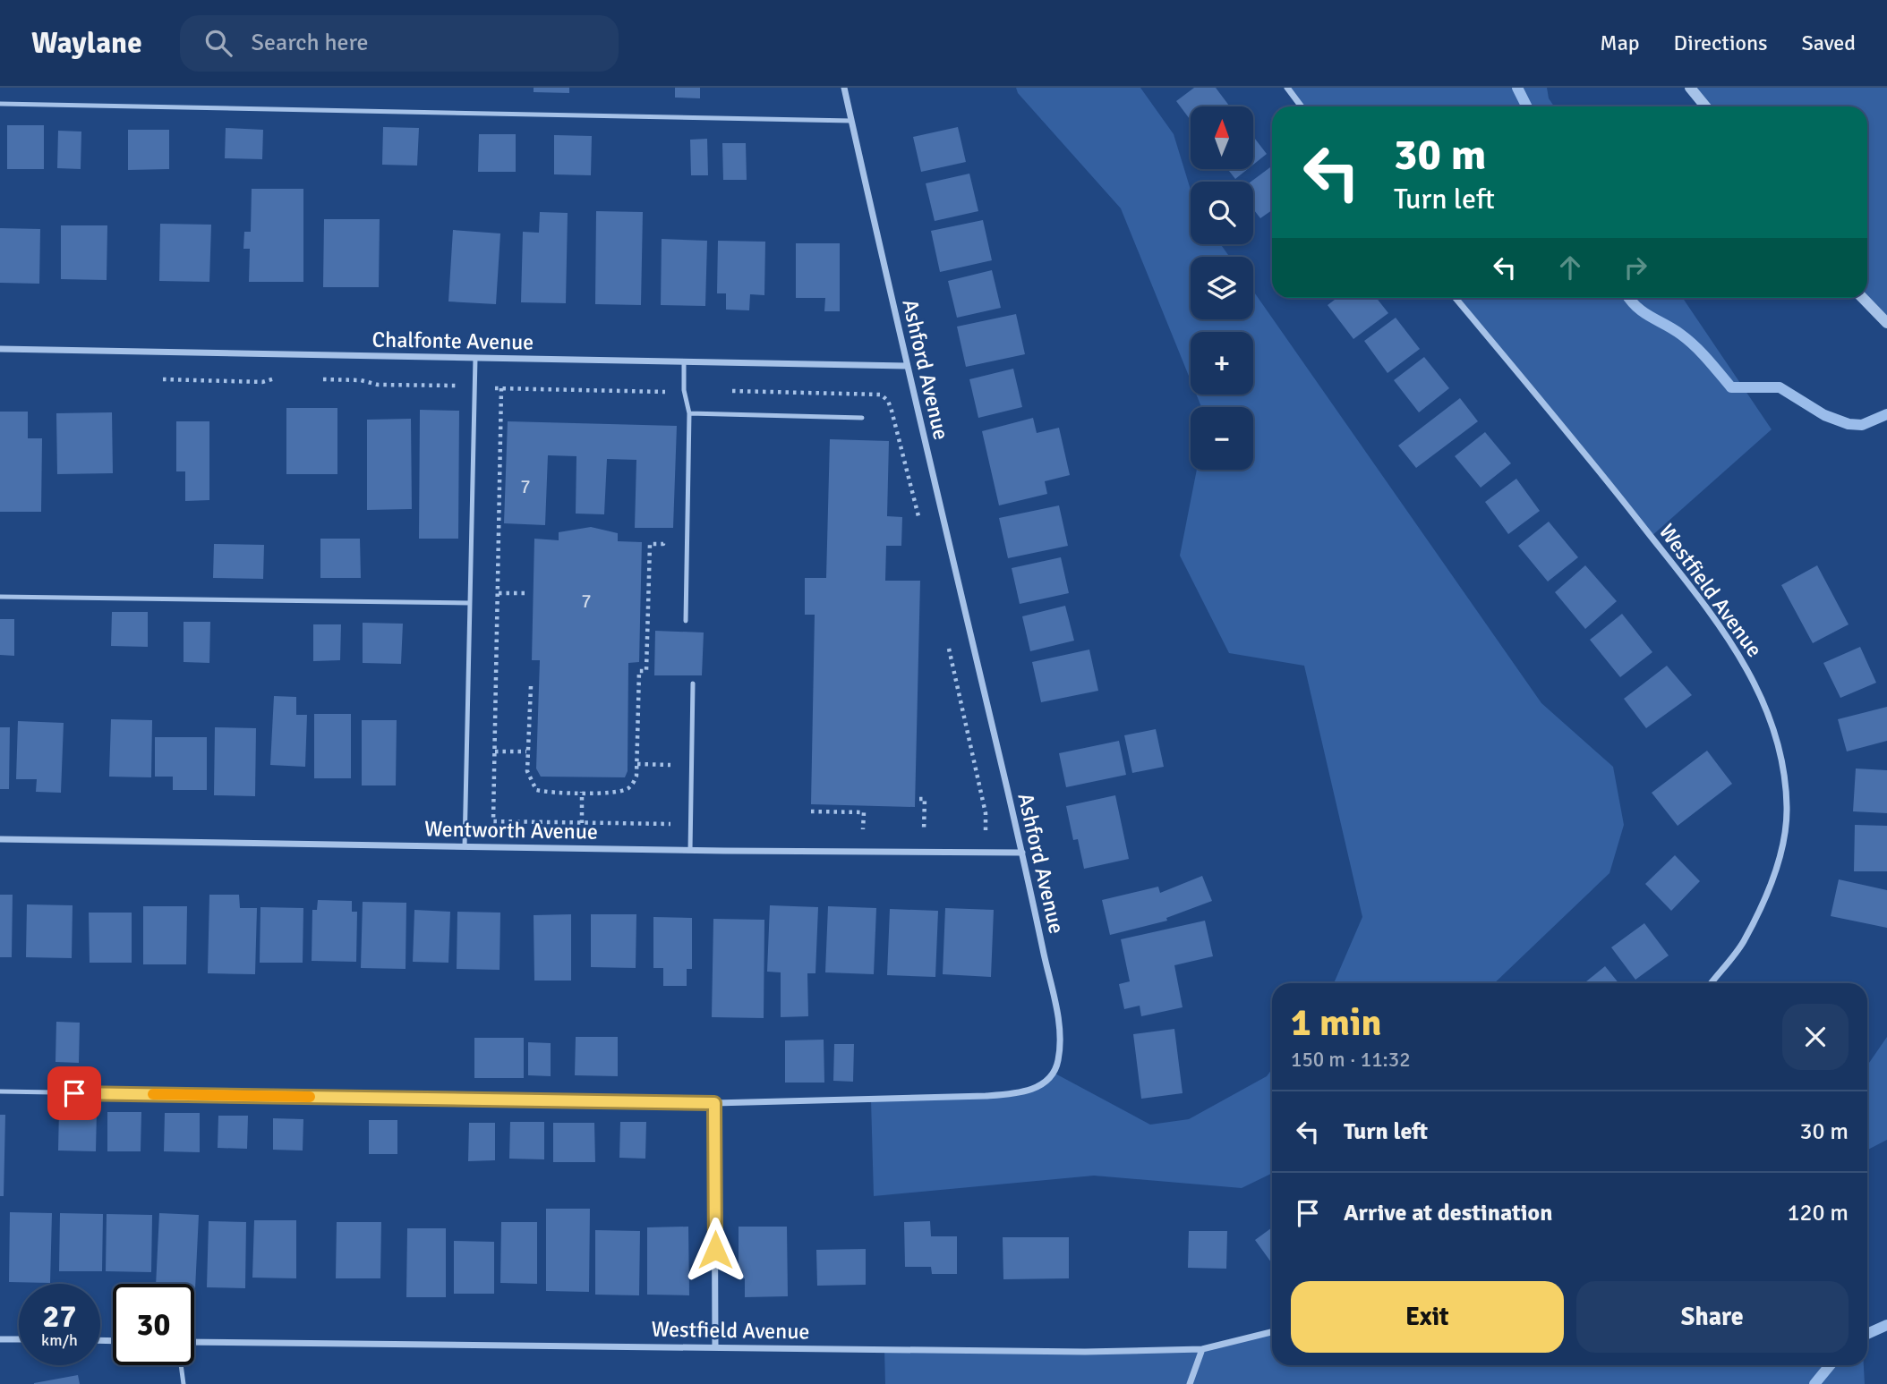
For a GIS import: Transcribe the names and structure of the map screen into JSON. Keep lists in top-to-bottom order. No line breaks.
{"streets":{"street":["Chalfonte Avenue","Ashford Avenue","Westfield Avenue","Wentworth Avenue"]},"crossings":[["Chalfonte Avenue","Ashford Avenue"],["Ashford Avenue","Wentworth Avenue"]],"house_numbers":["7","7"],"north":"top","page":{"header":"Waylane","search":"Search here","nav":["Map","Directions","Saved"],"map_buttons":["+","−"],"turn":["30 m","Turn left"],"heading":["1 min","150 m · 11:32"],"list":[{"name":"Turn left","value":"30 m"},{"name":"Arrive at destination","value":"120 m"}],"buttons":["Exit","Share"],"speed":"27 km/h","limit":"30"}}
